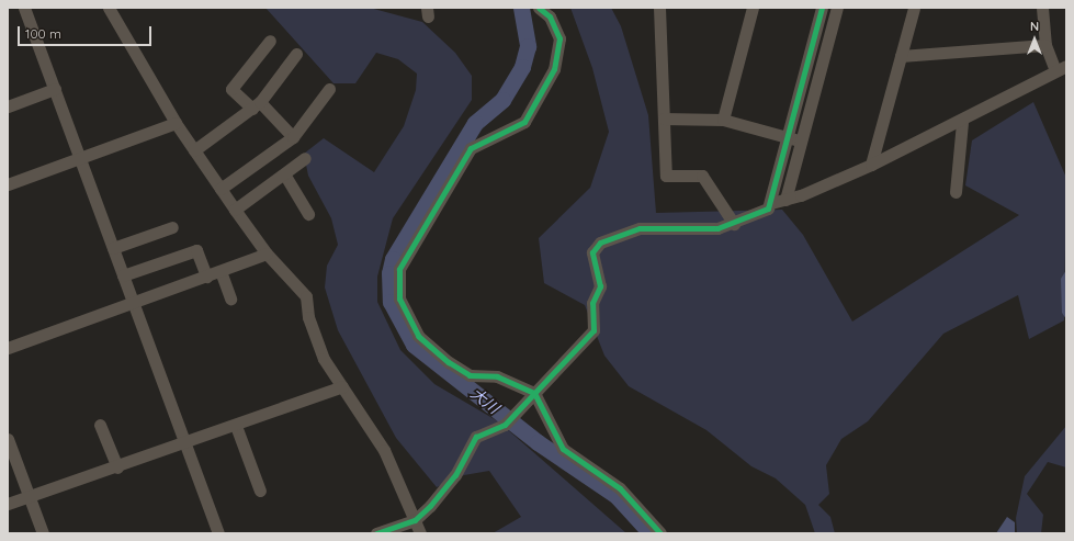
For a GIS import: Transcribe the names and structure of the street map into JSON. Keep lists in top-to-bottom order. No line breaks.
{"water":["大川"],"scale_bar":"100 m","north":"top"}
